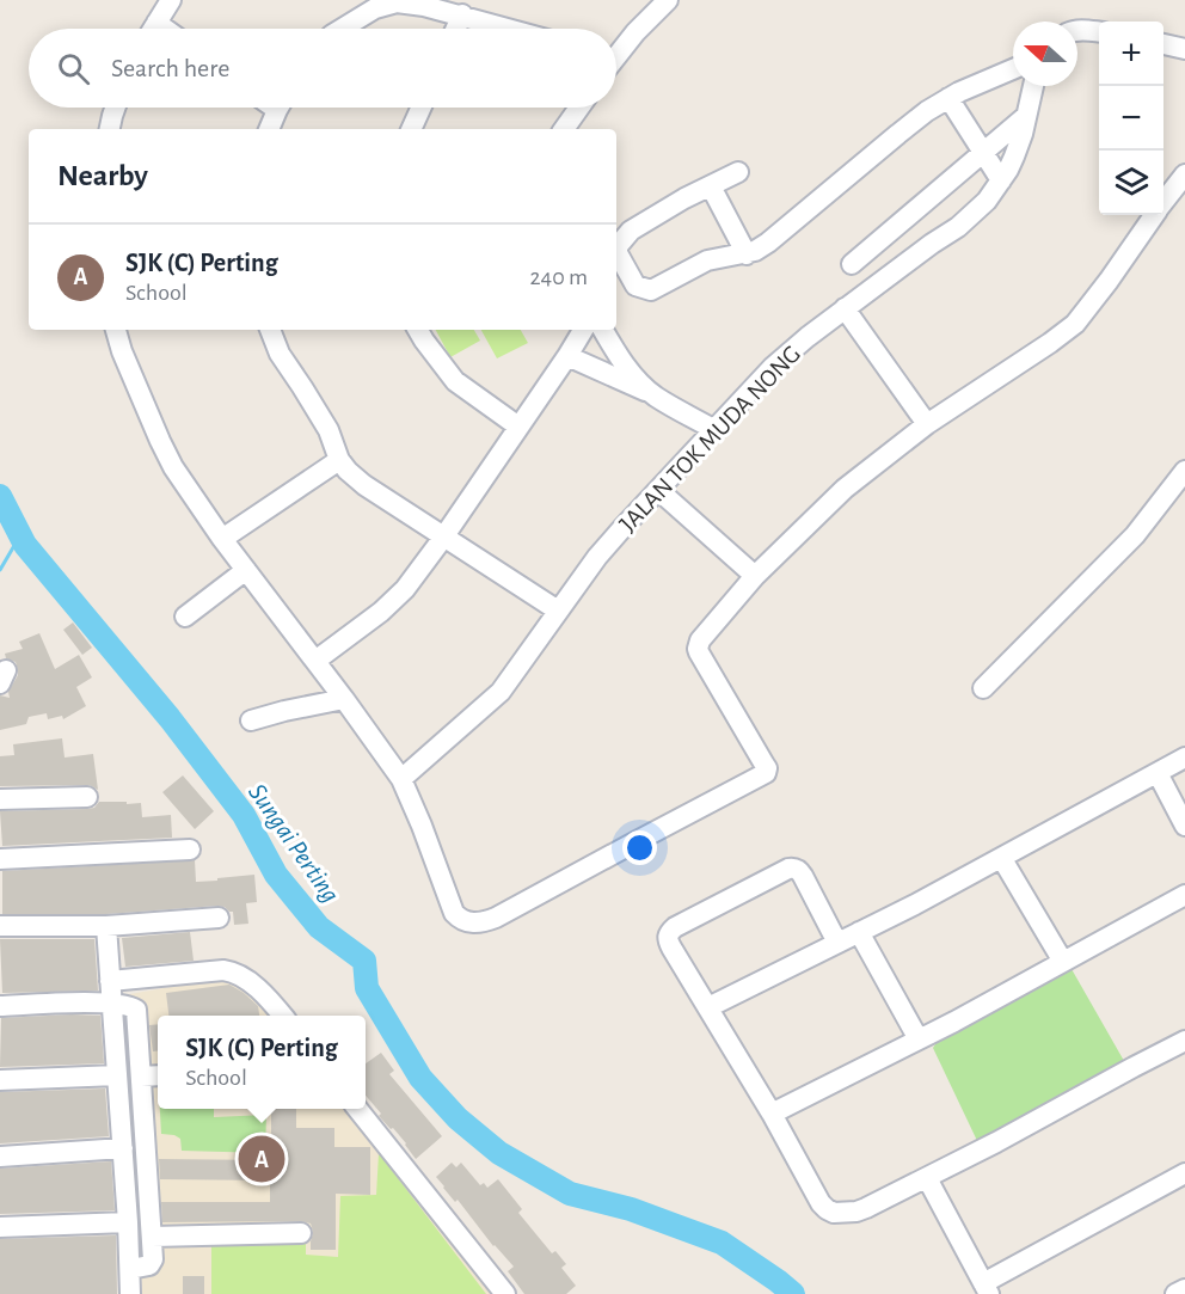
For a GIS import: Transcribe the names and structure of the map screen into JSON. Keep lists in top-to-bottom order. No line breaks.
{"streets":{"street":["JALAN TOK MUDA NONG"]},"water":["Sungai Perting"],"north":"left","page":{"map_buttons":["+","−"],"search":"Search here","heading":"Nearby","list":[{"mark":"A","name":"SJK (C) Perting","note":"School","value":"240 m"}],"popup":["SJK (C) Perting","School"],"pins":"A"}}
